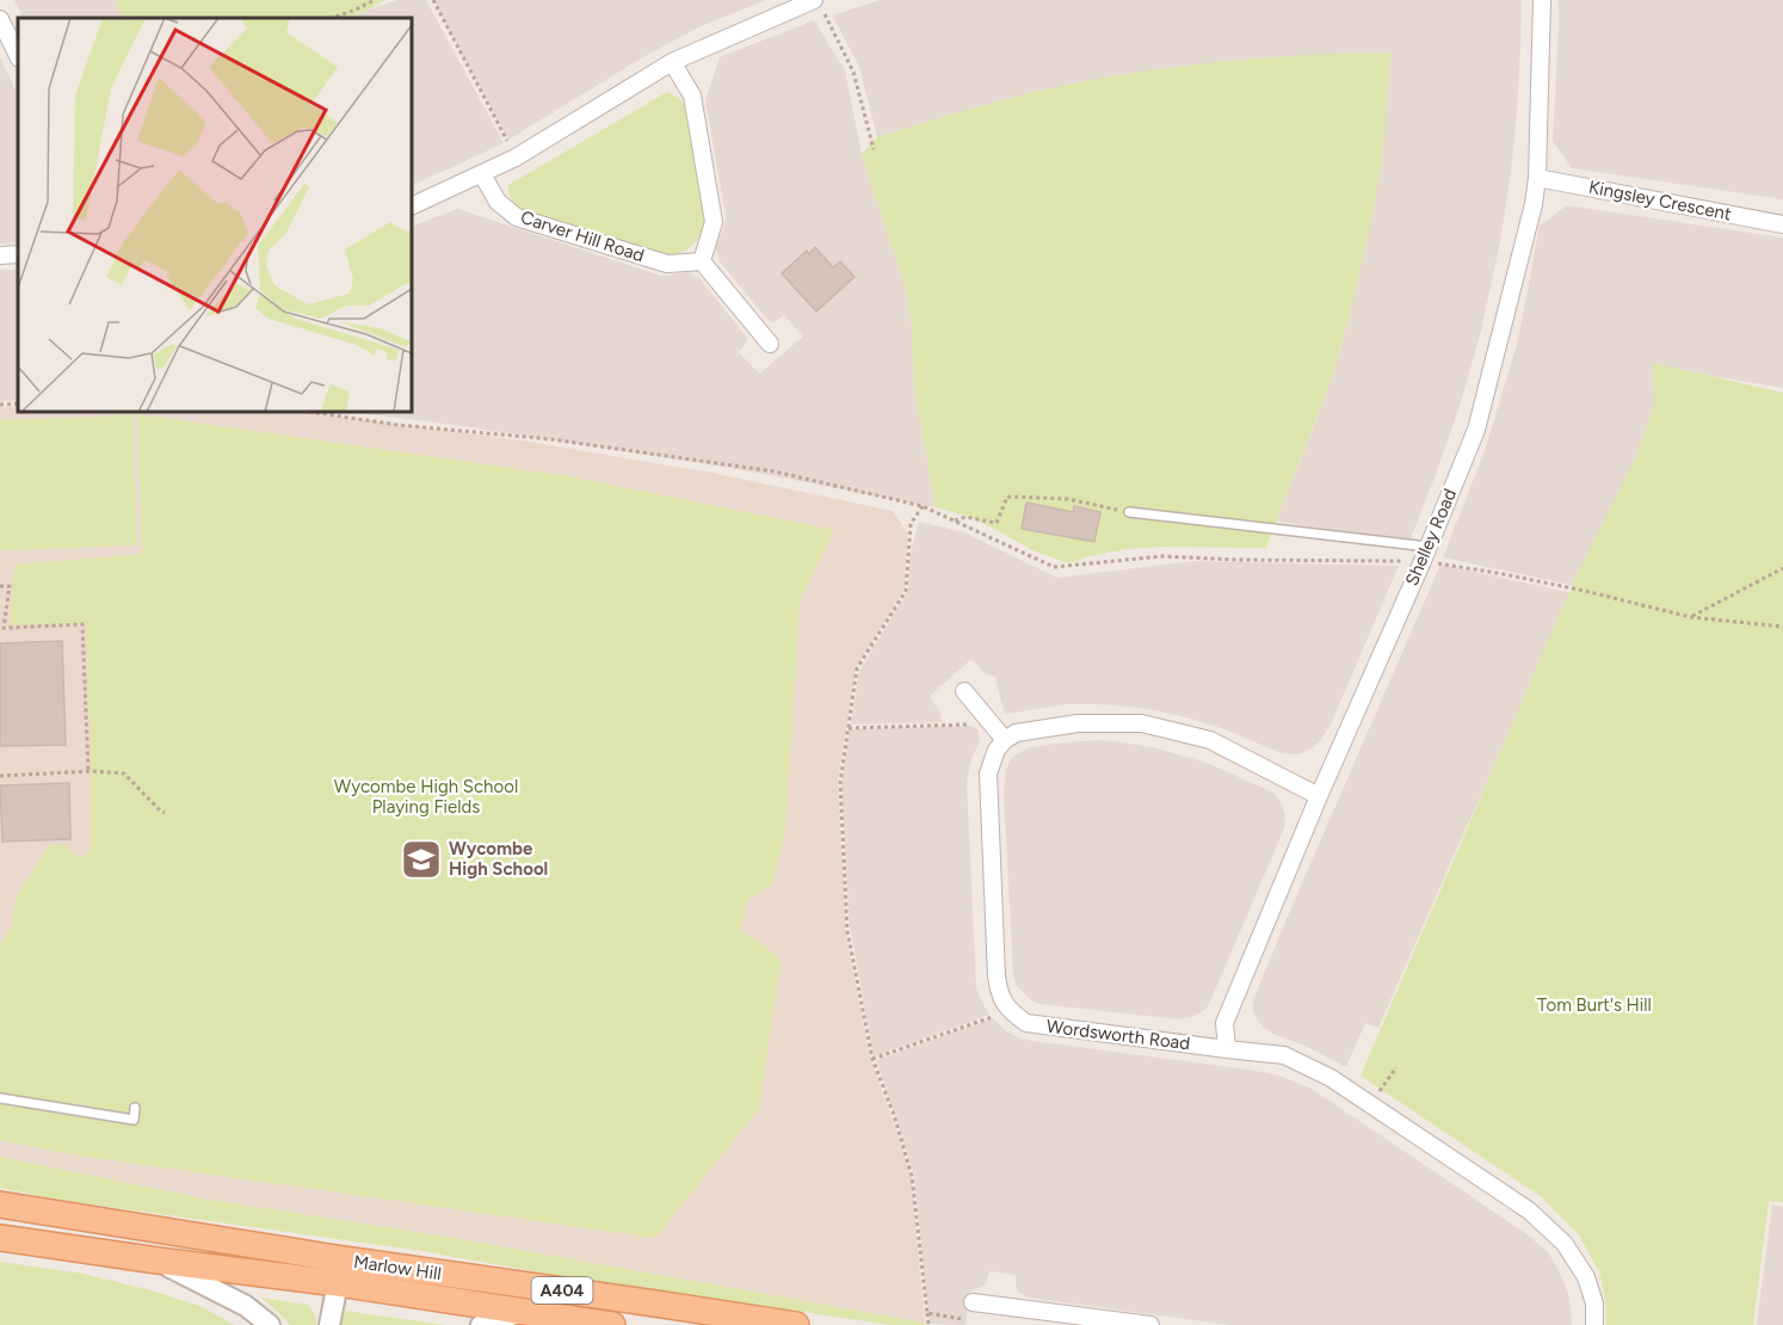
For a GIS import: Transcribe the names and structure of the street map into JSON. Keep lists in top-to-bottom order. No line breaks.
{"streets":{"main road":["Marlow Hill","A404"],"street":["Kingsley Crescent","Carver Hill Road","Shelley Road","Wordsworth Road"]},"crossings":[["Kingsley Crescent","Shelley Road"],["Shelley Road","Wordsworth Road"]],"parks":["Wycombe High School Playing Fields","Tom Burt's Hill"],"places":{"school or university":["Wycombe High School"]}}
